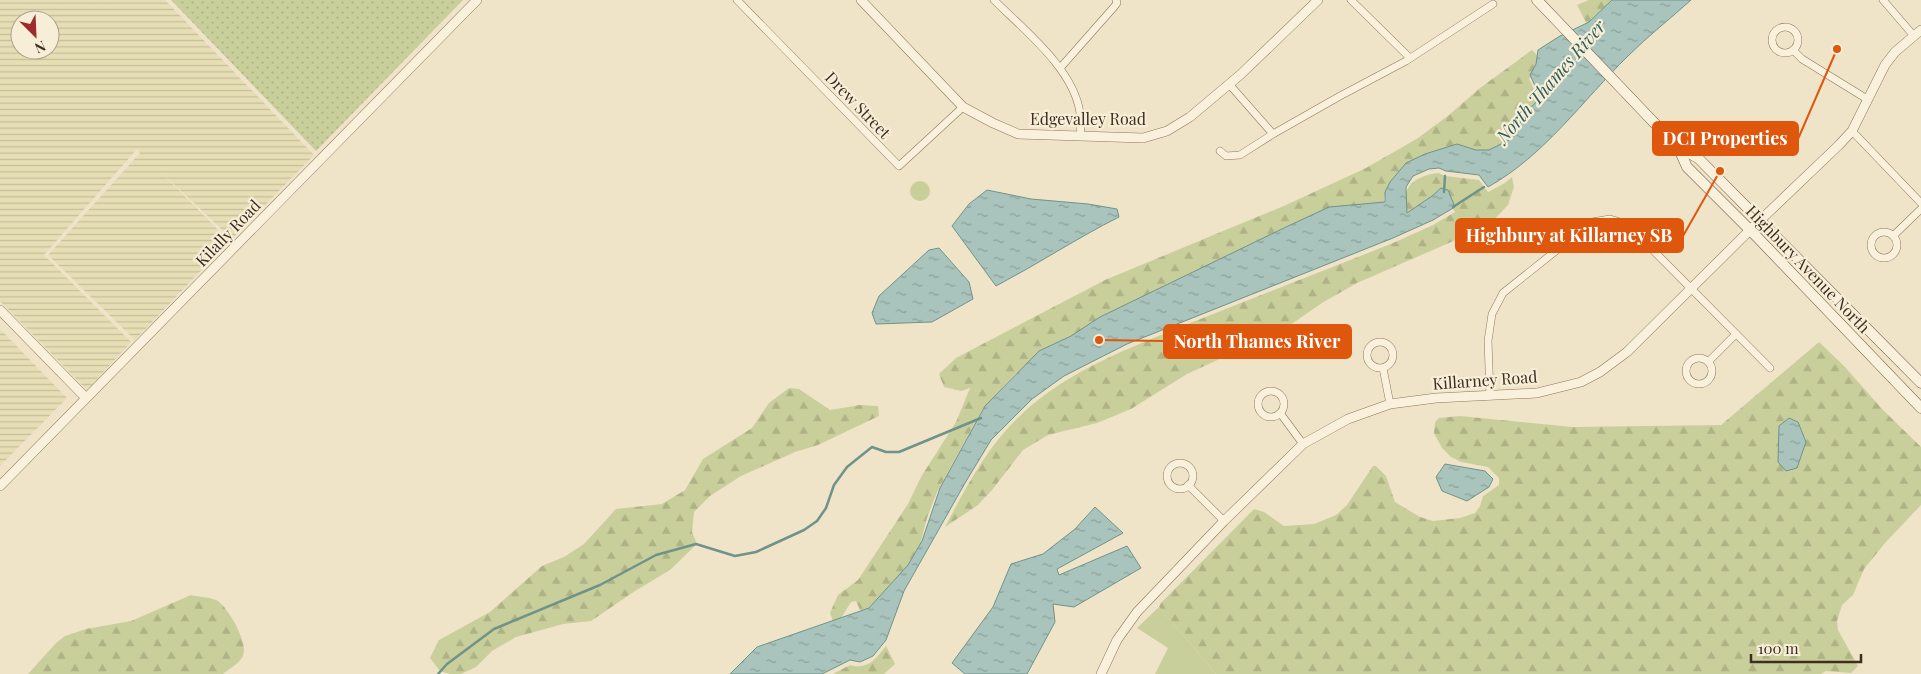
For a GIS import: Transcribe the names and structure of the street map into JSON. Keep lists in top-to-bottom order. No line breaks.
{"streets":{"main road":["Highbury Avenue North"],"street":["Drew Street","Edgevalley Road","Kilally Road","Killarney Road"]},"crossings":[["Drew Street","Edgevalley Road"],["Highbury Avenue North","Killarney Road"]],"water":["North Thames River"],"places":["DCI Properties","Highbury at Killarney SB","North Thames River"],"scale_bar":"100 m","north":"bottom right"}
